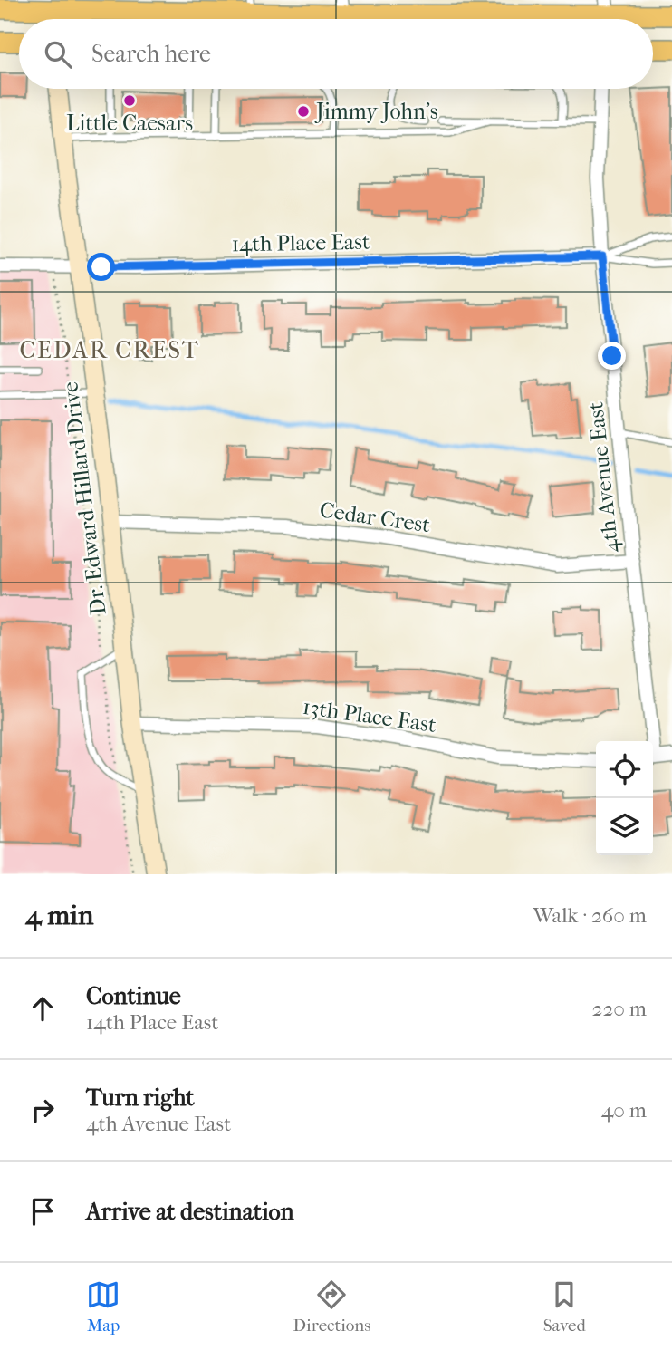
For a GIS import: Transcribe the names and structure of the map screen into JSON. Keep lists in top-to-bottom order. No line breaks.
{"streets":{"street":["14th Place East","4th Avenue East","Dr. Edward Hillard Drive","Cedar Crest","13th Place East"]},"crossings":[["14th Place East","4th Avenue East"],["14th Place East","Dr. Edward Hillard Drive"],["4th Avenue East","Cedar Crest"],["Dr. Edward Hillard Drive","Cedar Crest"],["Dr. Edward Hillard Drive","13th Place East"]],"districts":["CEDAR CREST"],"places":["Little Caesars","Jimmy John's"],"page":{"search":"Search here","heading":["4 min","Walk · 260 m"],"list":[["Continue","14th Place East","220 m"],["Turn right","4th Avenue East","40 m"],"Arrive at destination"],"nav":["Map","Directions","Saved"]}}
